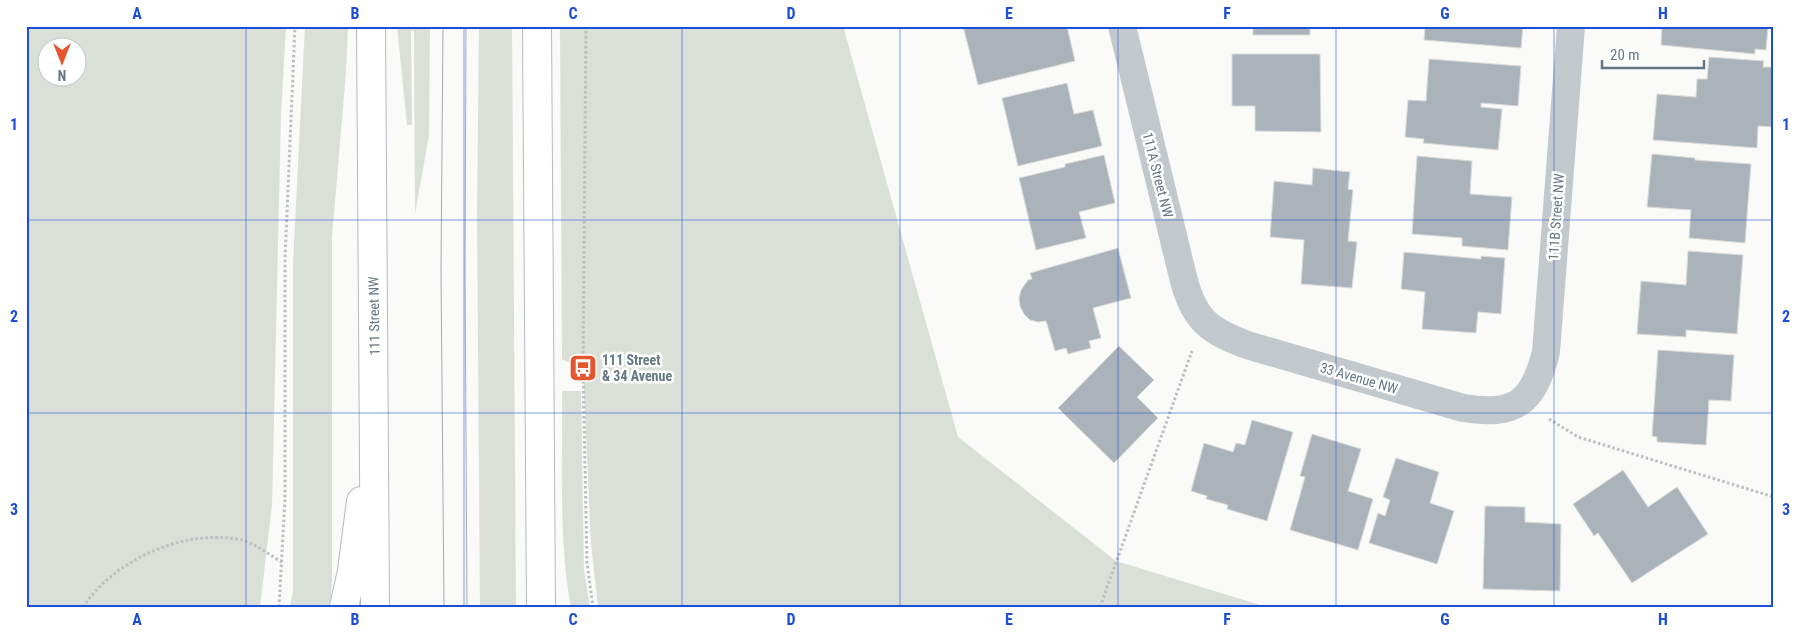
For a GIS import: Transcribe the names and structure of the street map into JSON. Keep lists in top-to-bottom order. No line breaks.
{"streets":{"main road":["111 Street NW"],"street":["111A Street NW","111B Street NW","33 Avenue NW"]},"crossings":[["111A Street NW","33 Avenue NW"],["111B Street NW","33 Avenue NW"]],"places":{"bus stop":["111 Street & 34 Avenue"]},"scale_bar":"20 m","north":"bottom","grid":{"columns":["A","B","C","D","E","F","G","H"],"rows":["1","2","3"]}}
